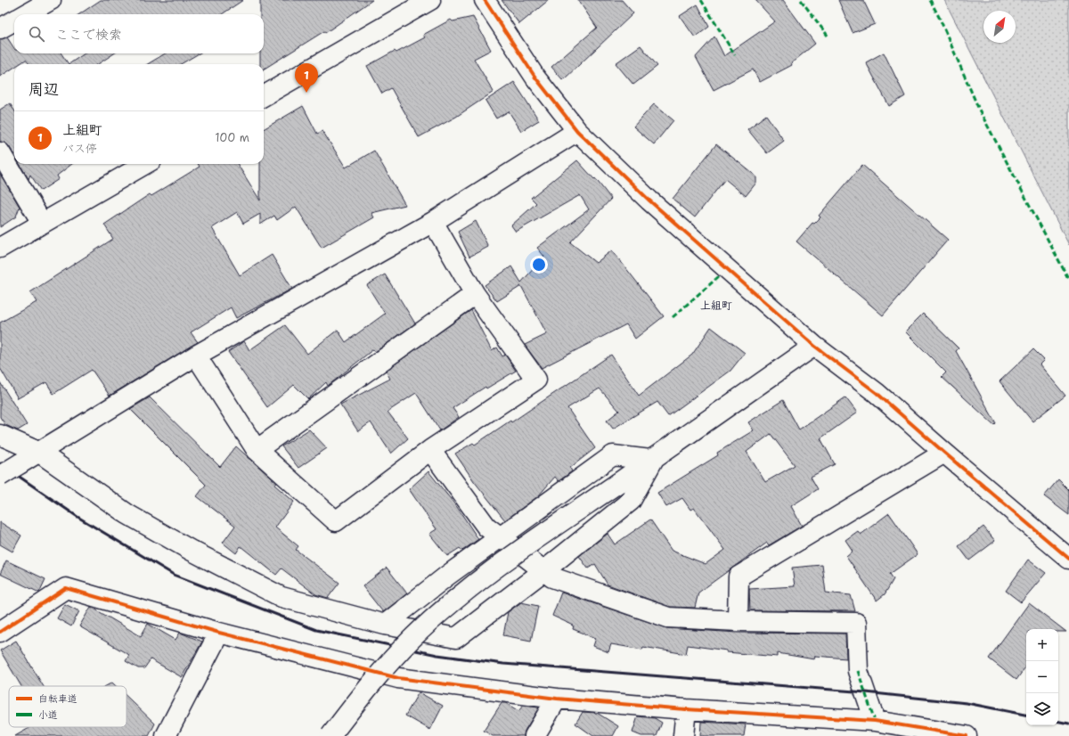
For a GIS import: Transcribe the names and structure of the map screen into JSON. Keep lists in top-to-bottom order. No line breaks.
{"districts":["上組町"],"legend":["自転車道","小道"],"north":"top right","page":{"search":"ここで検索","pins":"1","heading":"周辺","list":[{"mark":"1","name":"上組町","note":"バス停","value":"100 m"}],"map_buttons":["+","−"]}}
